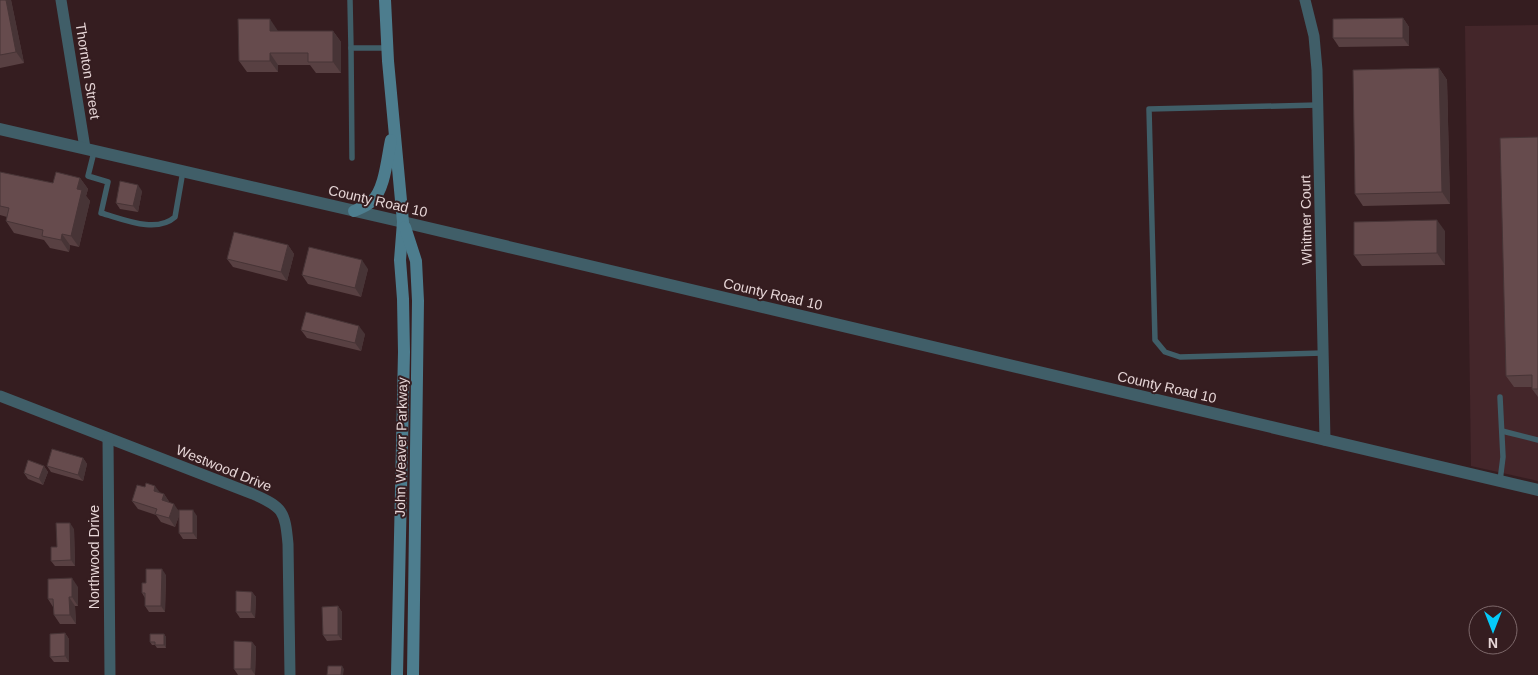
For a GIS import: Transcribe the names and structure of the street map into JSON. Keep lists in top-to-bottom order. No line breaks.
{"streets":{"main road":["John Weaver Parkway"],"street":["Thornton Street","County Road 10","Whitmer Court","Westwood Drive","Northwood Drive"]},"crossings":[["Thornton Street","County Road 10"],["County Road 10","Whitmer Court"],["County Road 10","John Weaver Parkway"],["Westwood Drive","Northwood Drive"]],"north":"bottom"}
